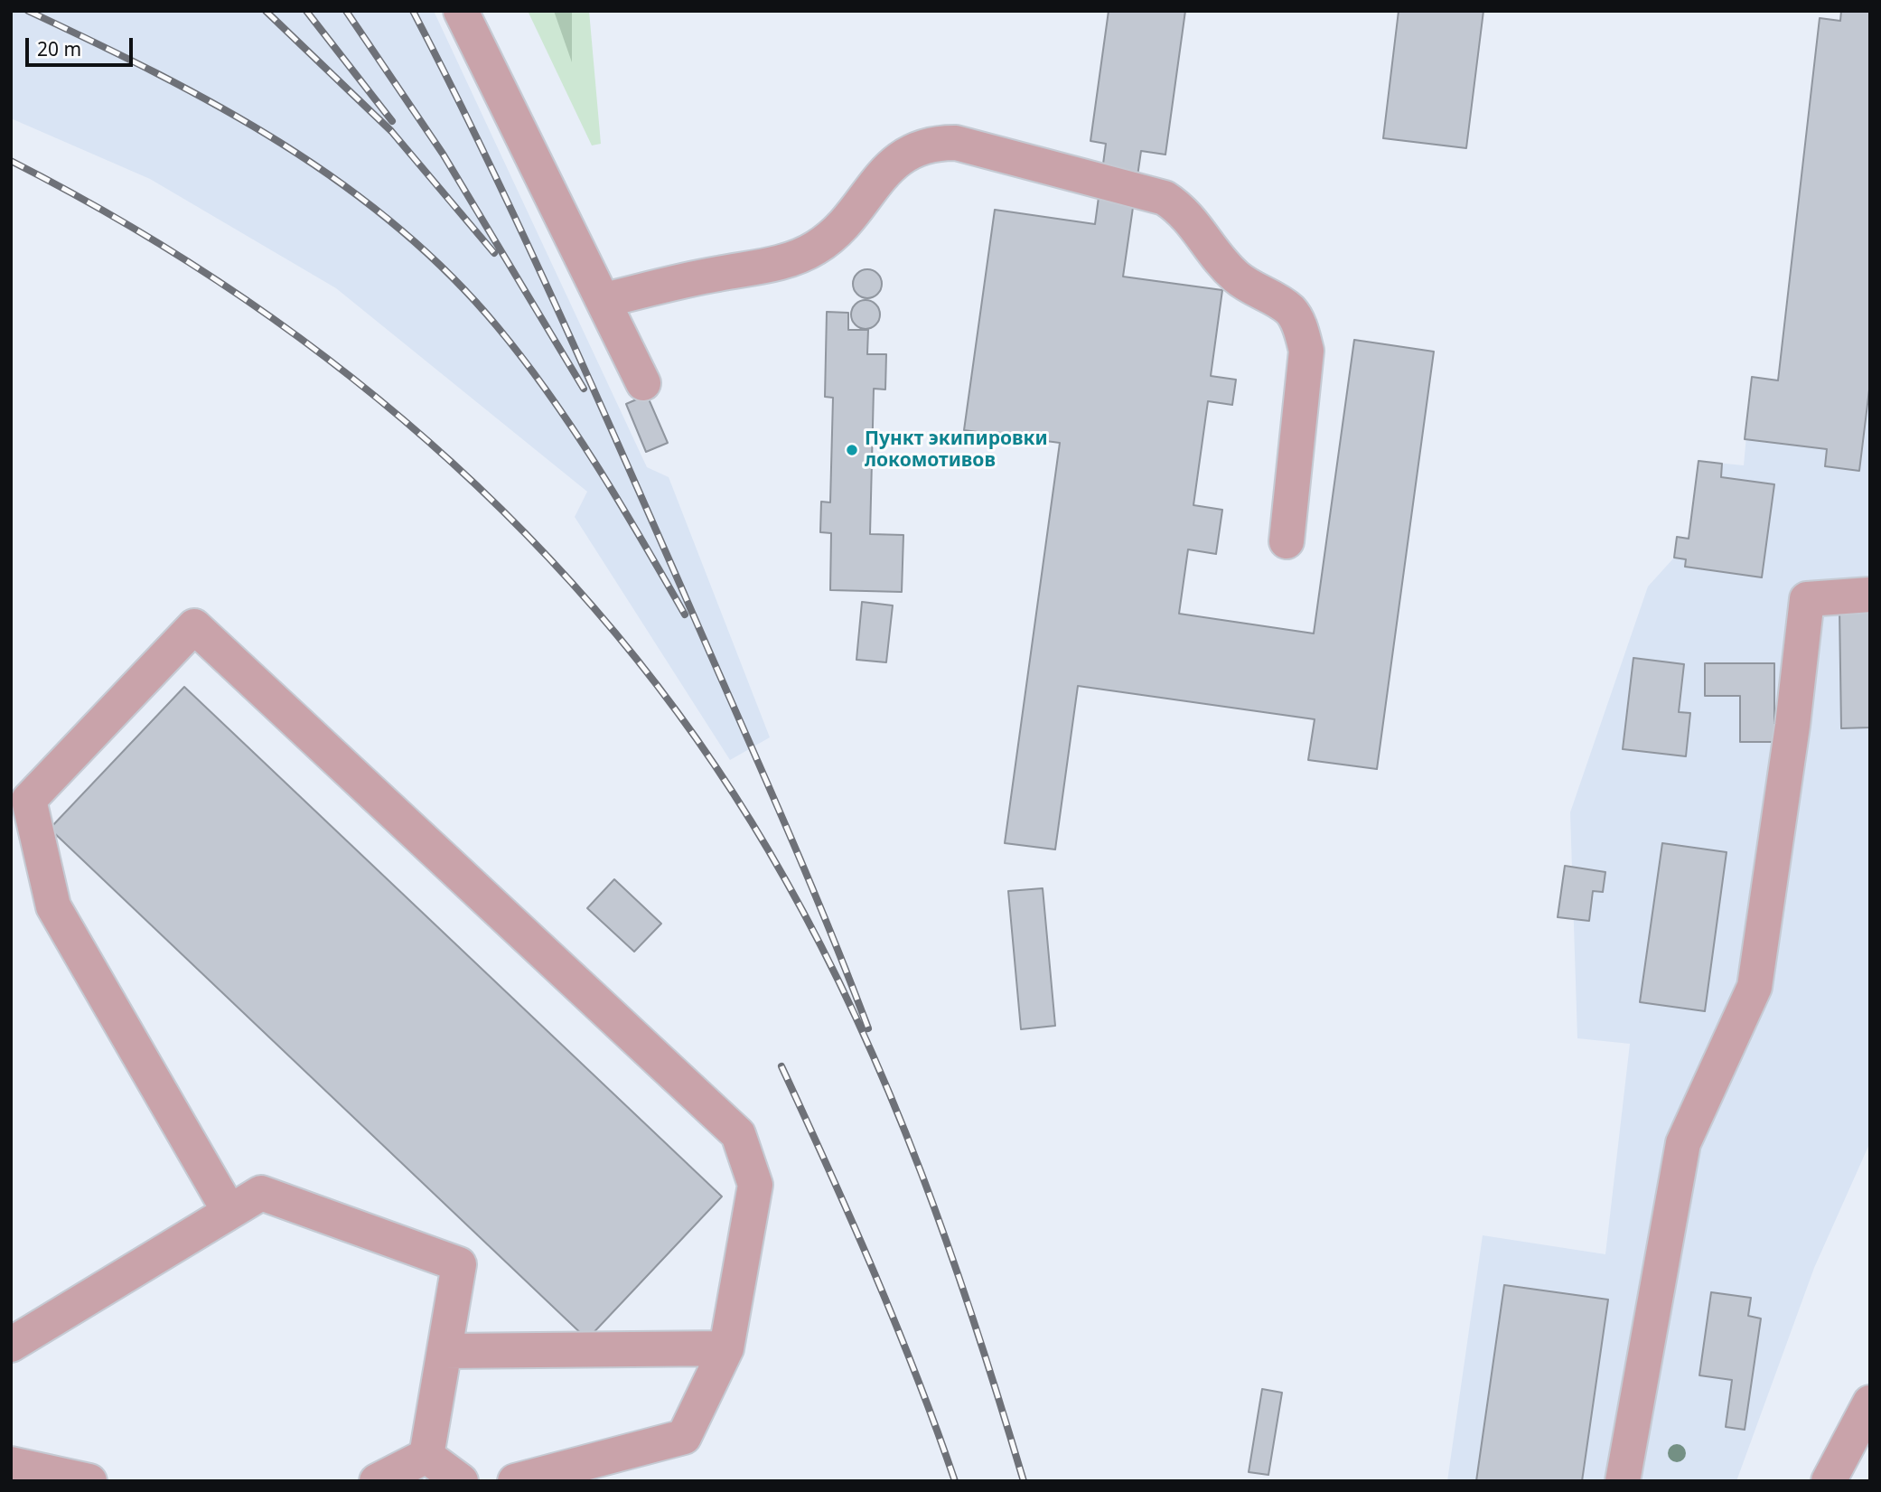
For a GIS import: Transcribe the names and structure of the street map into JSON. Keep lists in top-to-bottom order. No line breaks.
{"places":["Пункт экипировки локомотивов"],"scale_bar":"20 m"}
